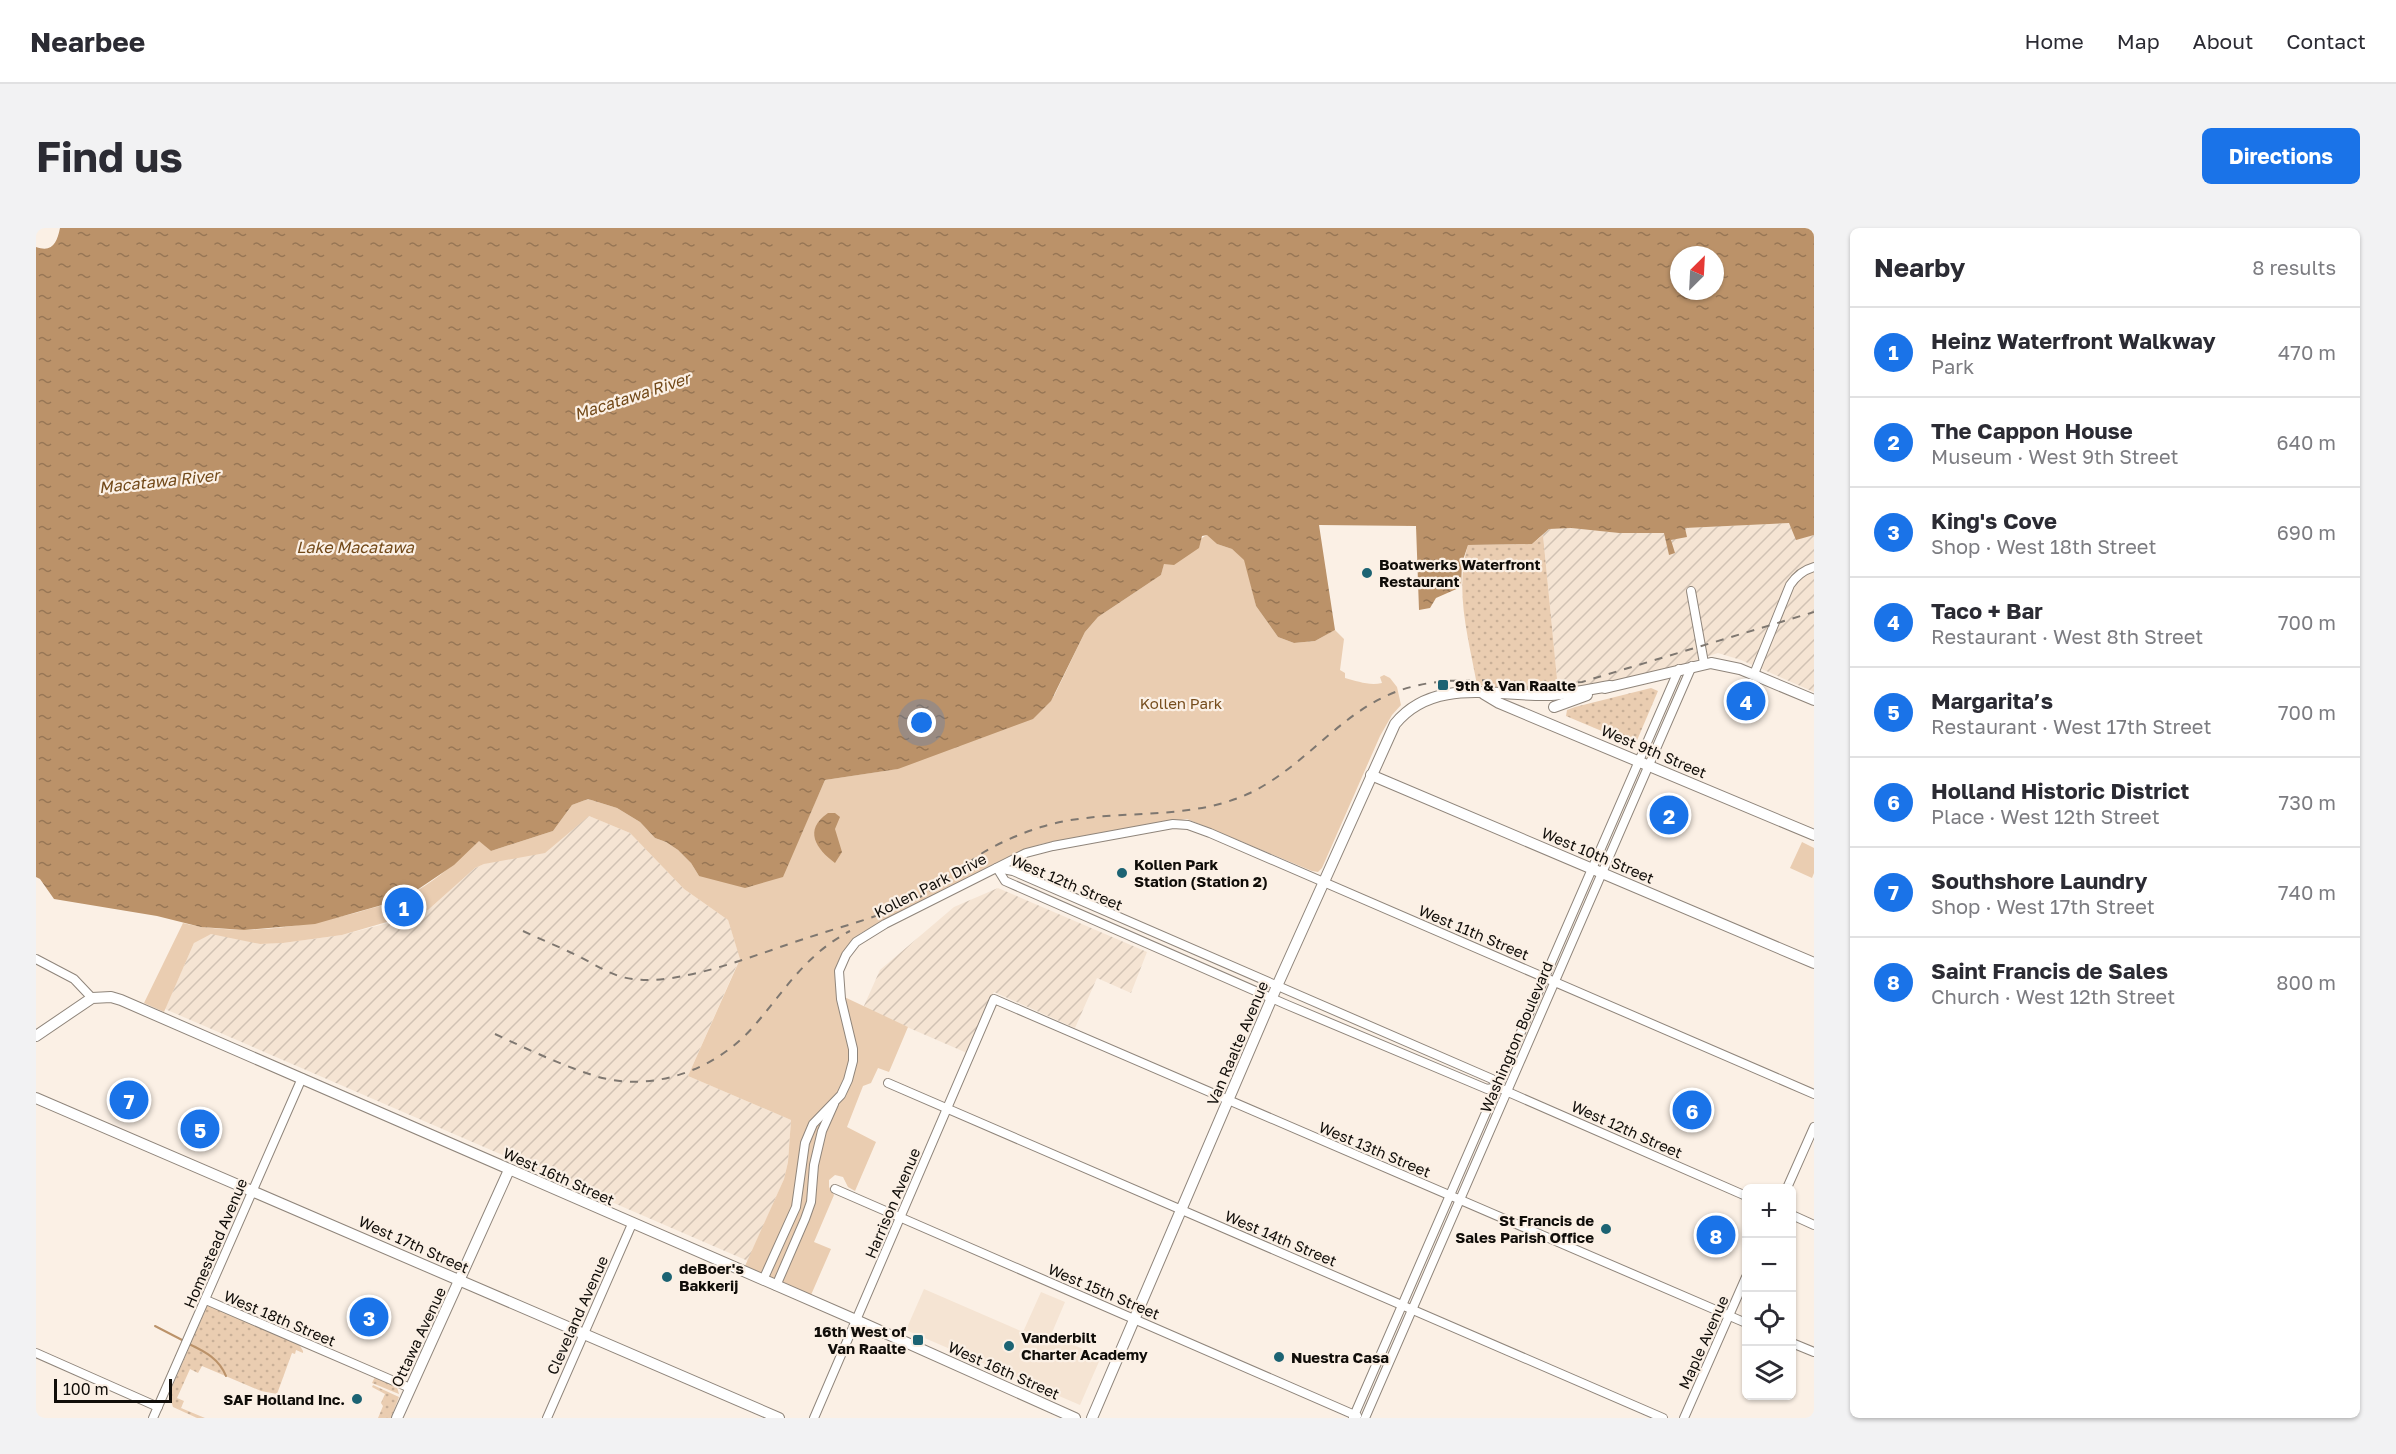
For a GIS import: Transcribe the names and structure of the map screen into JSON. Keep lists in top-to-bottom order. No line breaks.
{"streets":{"street":["West 9th Street","West 10th Street","West 12th Street","Kollen Park Drive","West 11th Street","Washington Boulevard","Van Raalte Avenue","West 13th Street","West 16th Street","Harrison Avenue","West 14th Street","Homestead Avenue","West 17th Street","West 15th Street","Cleveland Avenue","West 18th Street","Ottawa Avenue","Maple Avenue"]},"crossings":[["West 9th Street","Washington Boulevard"],["West 9th Street","Van Raalte Avenue"],["West 10th Street","Washington Boulevard"],["West 10th Street","Van Raalte Avenue"],["West 12th Street","Kollen Park Drive"],["West 12th Street","Washington Boulevard"],["West 12th Street","Van Raalte Avenue"],["Kollen Park Drive","West 11th Street"],["Kollen Park Drive","West 16th Street"],["West 11th Street","Washington Boulevard"],["West 11th Street","Van Raalte Avenue"],["Washington Boulevard","West 13th Street"],["Washington Boulevard","West 14th Street"],["Washington Boulevard","West 15th Street"],["Van Raalte Avenue","West 13th Street"],["Van Raalte Avenue","West 14th Street"],["Van Raalte Avenue","West 15th Street"],["West 13th Street","Harrison Avenue"],["West 13th Street","Maple Avenue"],["West 16th Street","Harrison Avenue"],["West 16th Street","Homestead Avenue"],["West 16th Street","Cleveland Avenue"],["West 16th Street","Ottawa Avenue"],["Harrison Avenue","West 14th Street"],["Harrison Avenue","West 15th Street"],["Homestead Avenue","West 17th Street"],["Homestead Avenue","West 18th Street"],["West 17th Street","Cleveland Avenue"],["West 17th Street","Ottawa Avenue"],["West 18th Street","Ottawa Avenue"]],"water":["Macatawa River","Lake Macatawa"],"parks":["Kollen Park"],"places":{"other":["Boatwerks Waterfront Restaurant","Kollen Park Station (Station 2)","St Francis de Sales Parish Office","deBoer's Bakkerij","Vanderbilt Charter Academy","Nuestra Casa","SAF Holland Inc."],"transit":["9th & Van Raalte","16th West of Van Raalte"]},"scale_bar":"100 m","north":"top right","page":{"header":"Nearbee","nav":["Home","Map","About","Contact"],"buttons":"Directions","title":"Find us","heading":["Nearby","8 results"],"list":[{"mark":"1","name":"Heinz Waterfront Walkway","note":"Park","value":"470 m"},{"mark":"2","name":"The Cappon House","note":"Museum · West 9th Street","value":"640 m"},{"mark":"3","name":"King's Cove","note":"Shop · West 18th Street","value":"690 m"},{"mark":"4","name":"Taco + Bar","note":"Restaurant · West 8th Street","value":"700 m"},{"mark":"5","name":"Margarita’s","note":"Restaurant · West 17th Street","value":"700 m"},{"mark":"6","name":"Holland Historic District","note":"Place · West 12th Street","value":"730 m"},{"mark":"7","name":"Southshore Laundry","note":"Shop · West 17th Street","value":"740 m"},{"mark":"8","name":"Saint Francis de Sales","note":"Church · West 12th Street","value":"800 m"}],"pins":["4","2","1","7","6","5","8","3"],"map_buttons":["+","−"],"scale":"100 m"}}
